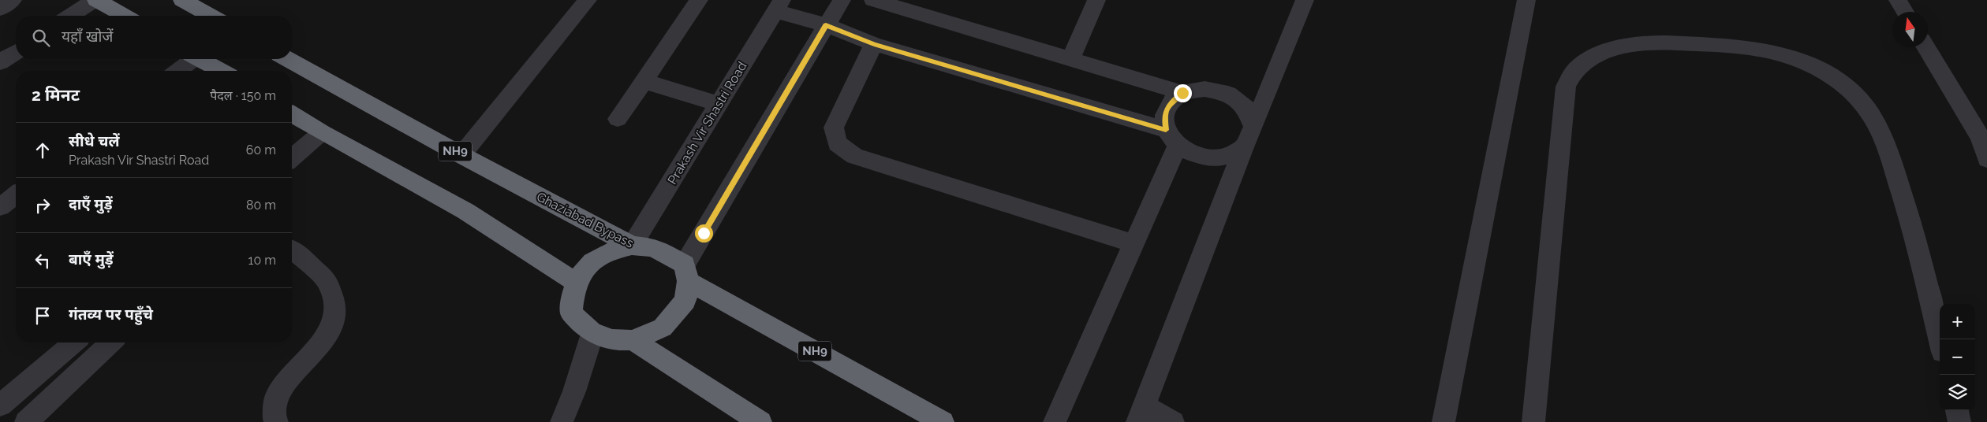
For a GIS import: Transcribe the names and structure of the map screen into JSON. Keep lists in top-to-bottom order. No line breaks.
{"streets":{"highway":["NH9","Ghaziabad Bypass"],"street":["Prakash Vir Shastri Road"]},"crossings":[["Prakash Vir Shastri Road","Ghaziabad Bypass"]],"north":"top","page":{"search":"यहाँ खोजें","heading":["2 मिनट","पैदल · 150 m"],"list":[["सीधे चलें","Prakash Vir Shastri Road","60 m"],["दाएँ मुड़ें","80 m"],["बाएँ मुड़ें","10 m"],"गंतव्य पर पहुँचे"],"map_buttons":["+","−"]}}
